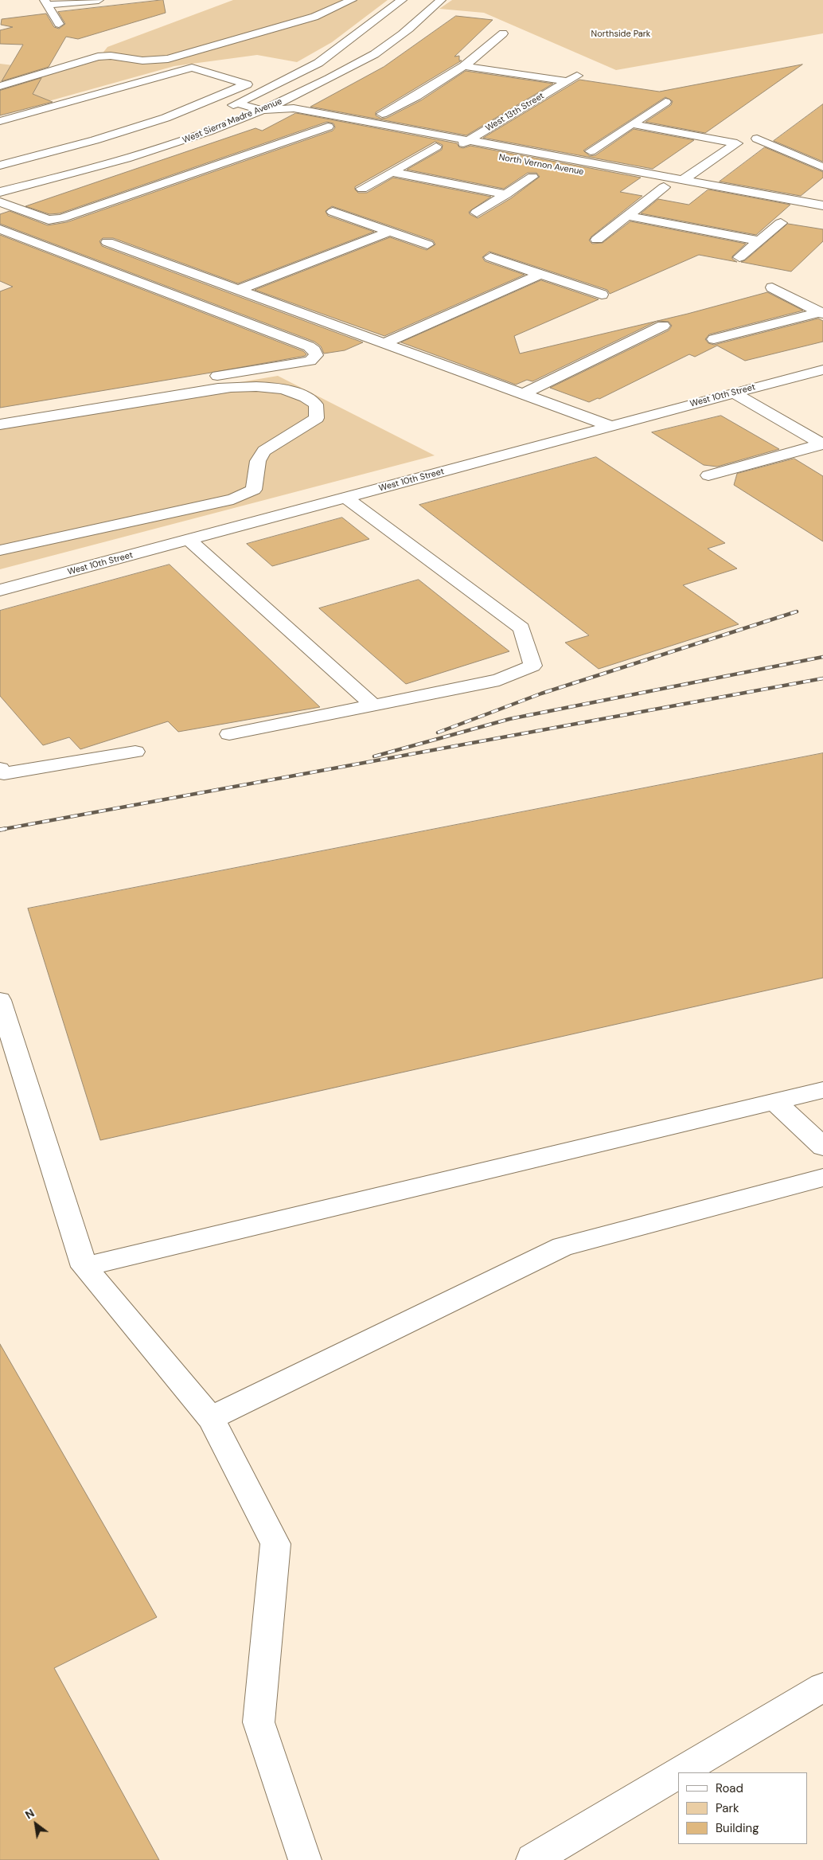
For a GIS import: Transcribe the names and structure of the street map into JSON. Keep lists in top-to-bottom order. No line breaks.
{"streets":{"street":["West 13th Street","West Sierra Madre Avenue","North Vernon Avenue","West 10th Street"]},"crossings":[["West 13th Street","North Vernon Avenue"],["West Sierra Madre Avenue","North Vernon Avenue"]],"parks":["Northside Park"],"legend":["Road","Park","Building"],"north":"top left"}
